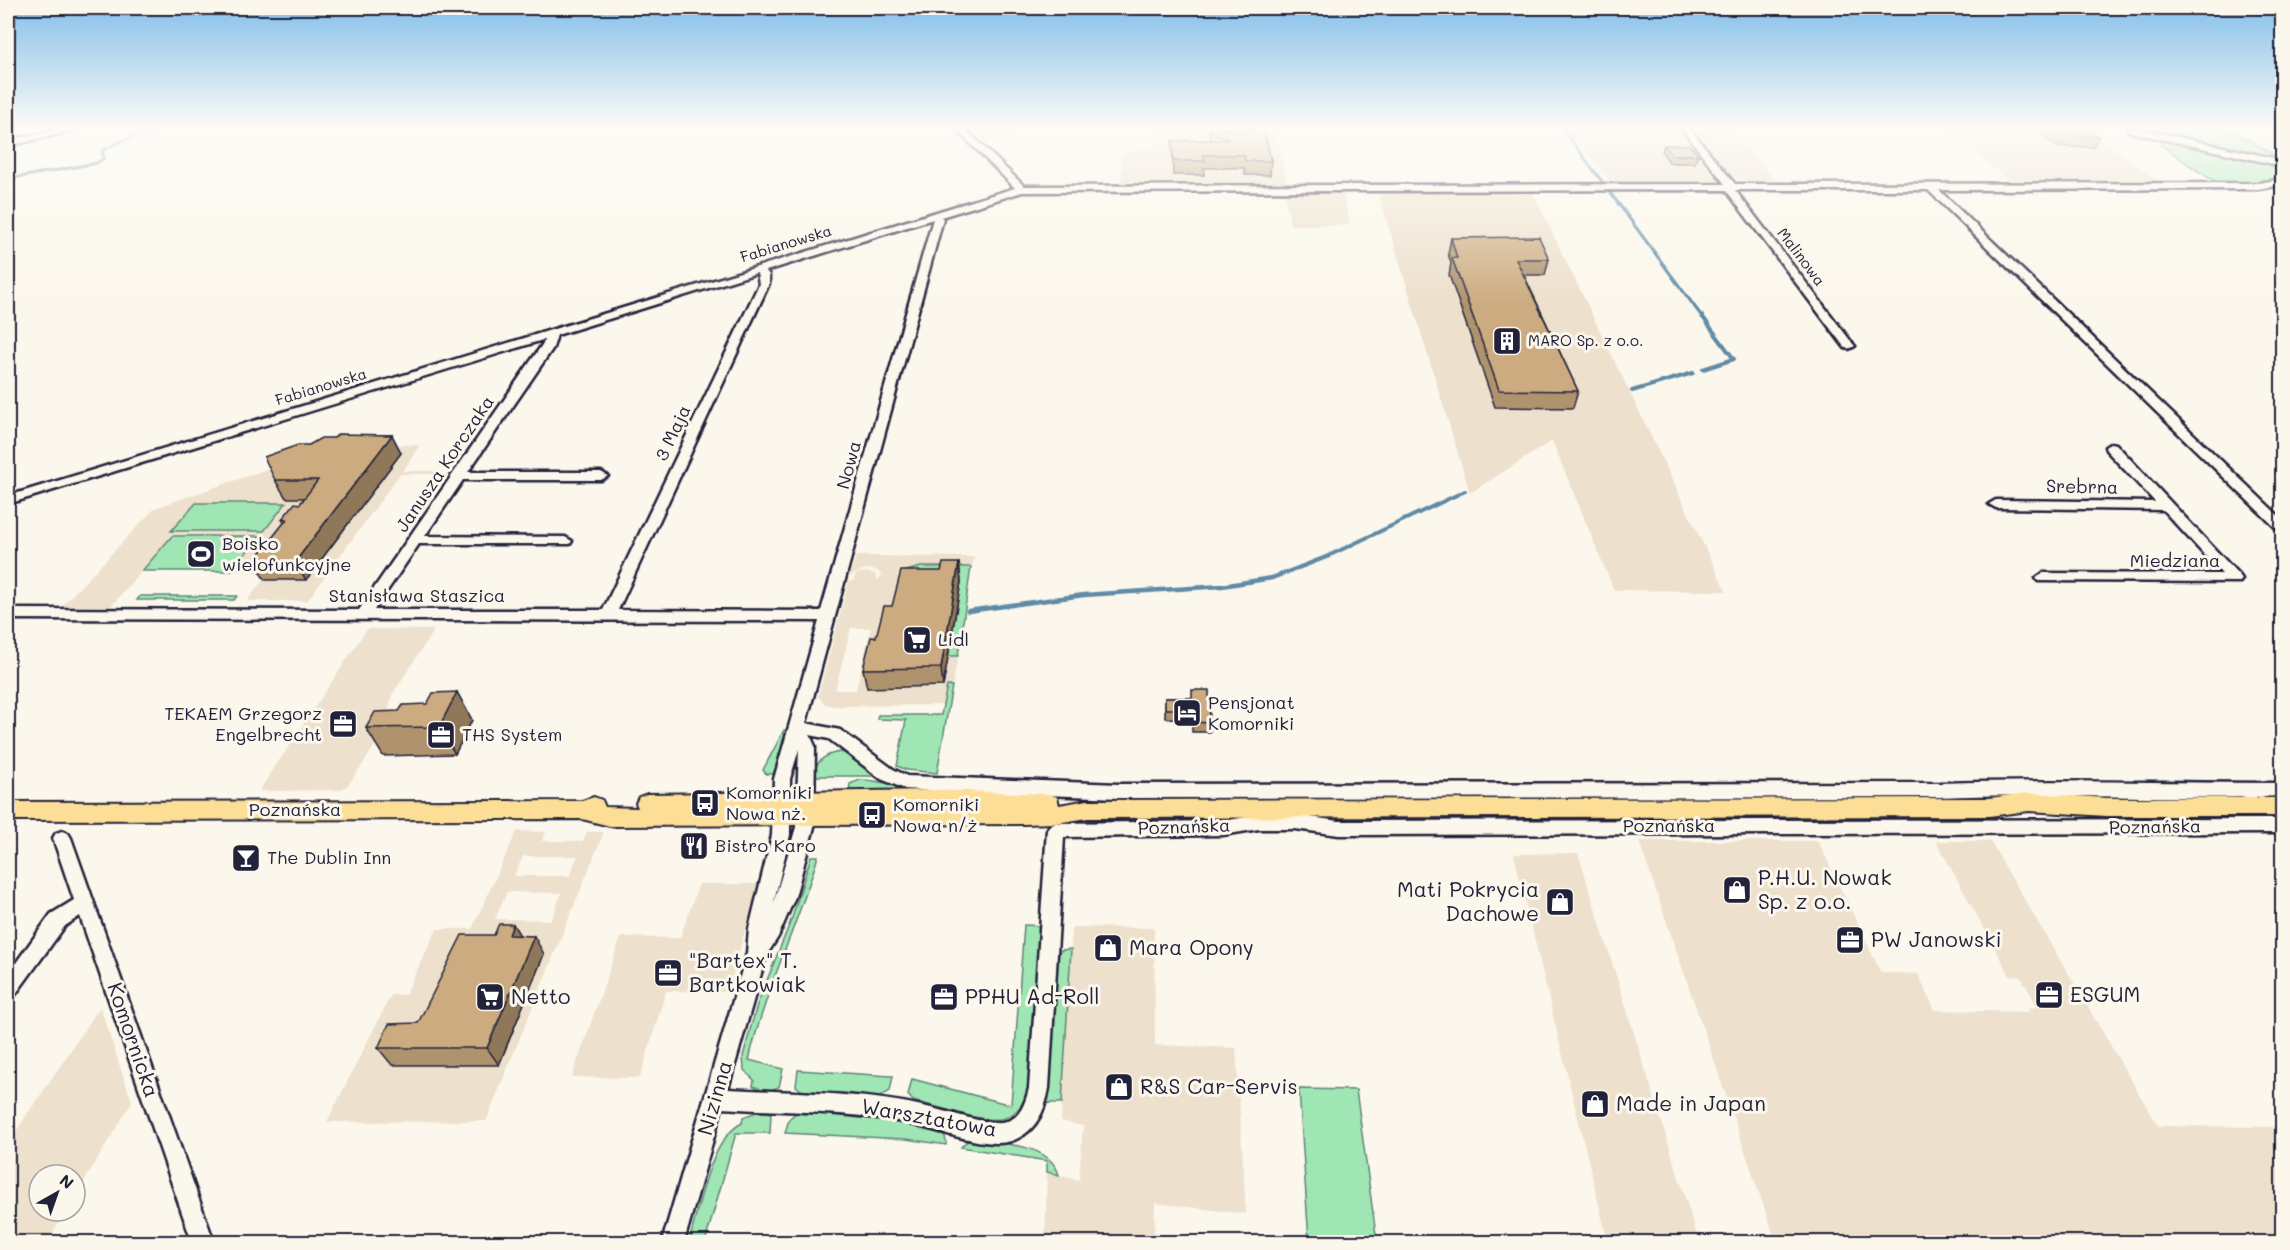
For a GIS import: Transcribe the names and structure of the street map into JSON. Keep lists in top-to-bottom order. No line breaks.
{"streets":{"main road":["Poznańska"],"street":["Fabianowska","Malinowa","3 Maja","Janusza Korczaka","Nowa","Srebrna","Miedziana","Stanisława Staszica","Komornicka","Nizinna","Warsztatowa"]},"crossings":[["Fabianowska","3 Maja"],["Fabianowska","Janusza Korczaka"],["Fabianowska","Nowa"],["3 Maja","Stanisława Staszica"],["Janusza Korczaka","Stanisława Staszica"],["Nowa","Stanisława Staszica"],["Nowa","Poznańska"],["Nowa","Nizinna"],["Srebrna","Miedziana"],["Poznańska","Nizinna"],["Poznańska","Warsztatowa"],["Nizinna","Warsztatowa"]],"places":{"building":["MARO Sp. z o.o."],"sports":["Boisko wielofunkcyjne"],"supermarket":["Lidl","Netto"],"hotel":["Pensjonat Komorniki"],"office":["TEKAEM Grzegorz Engelbrecht","THS System","PW Janowski","\"Bartex\" T. Bartkowiak","ESGUM","PPHU Ad-Roll"],"bus stop":["Komorniki Nowa nż.","Komorniki Nowa n/ż"],"restaurant":["Bistro Karo"],"bar":["The Dublin Inn"],"shop":["P.H.U. Nowak Sp. z o.o.","Mati Pokrycia Dachowe","Mara Opony","R&S Car-Servis","Made in Japan"]},"north":"top right"}
